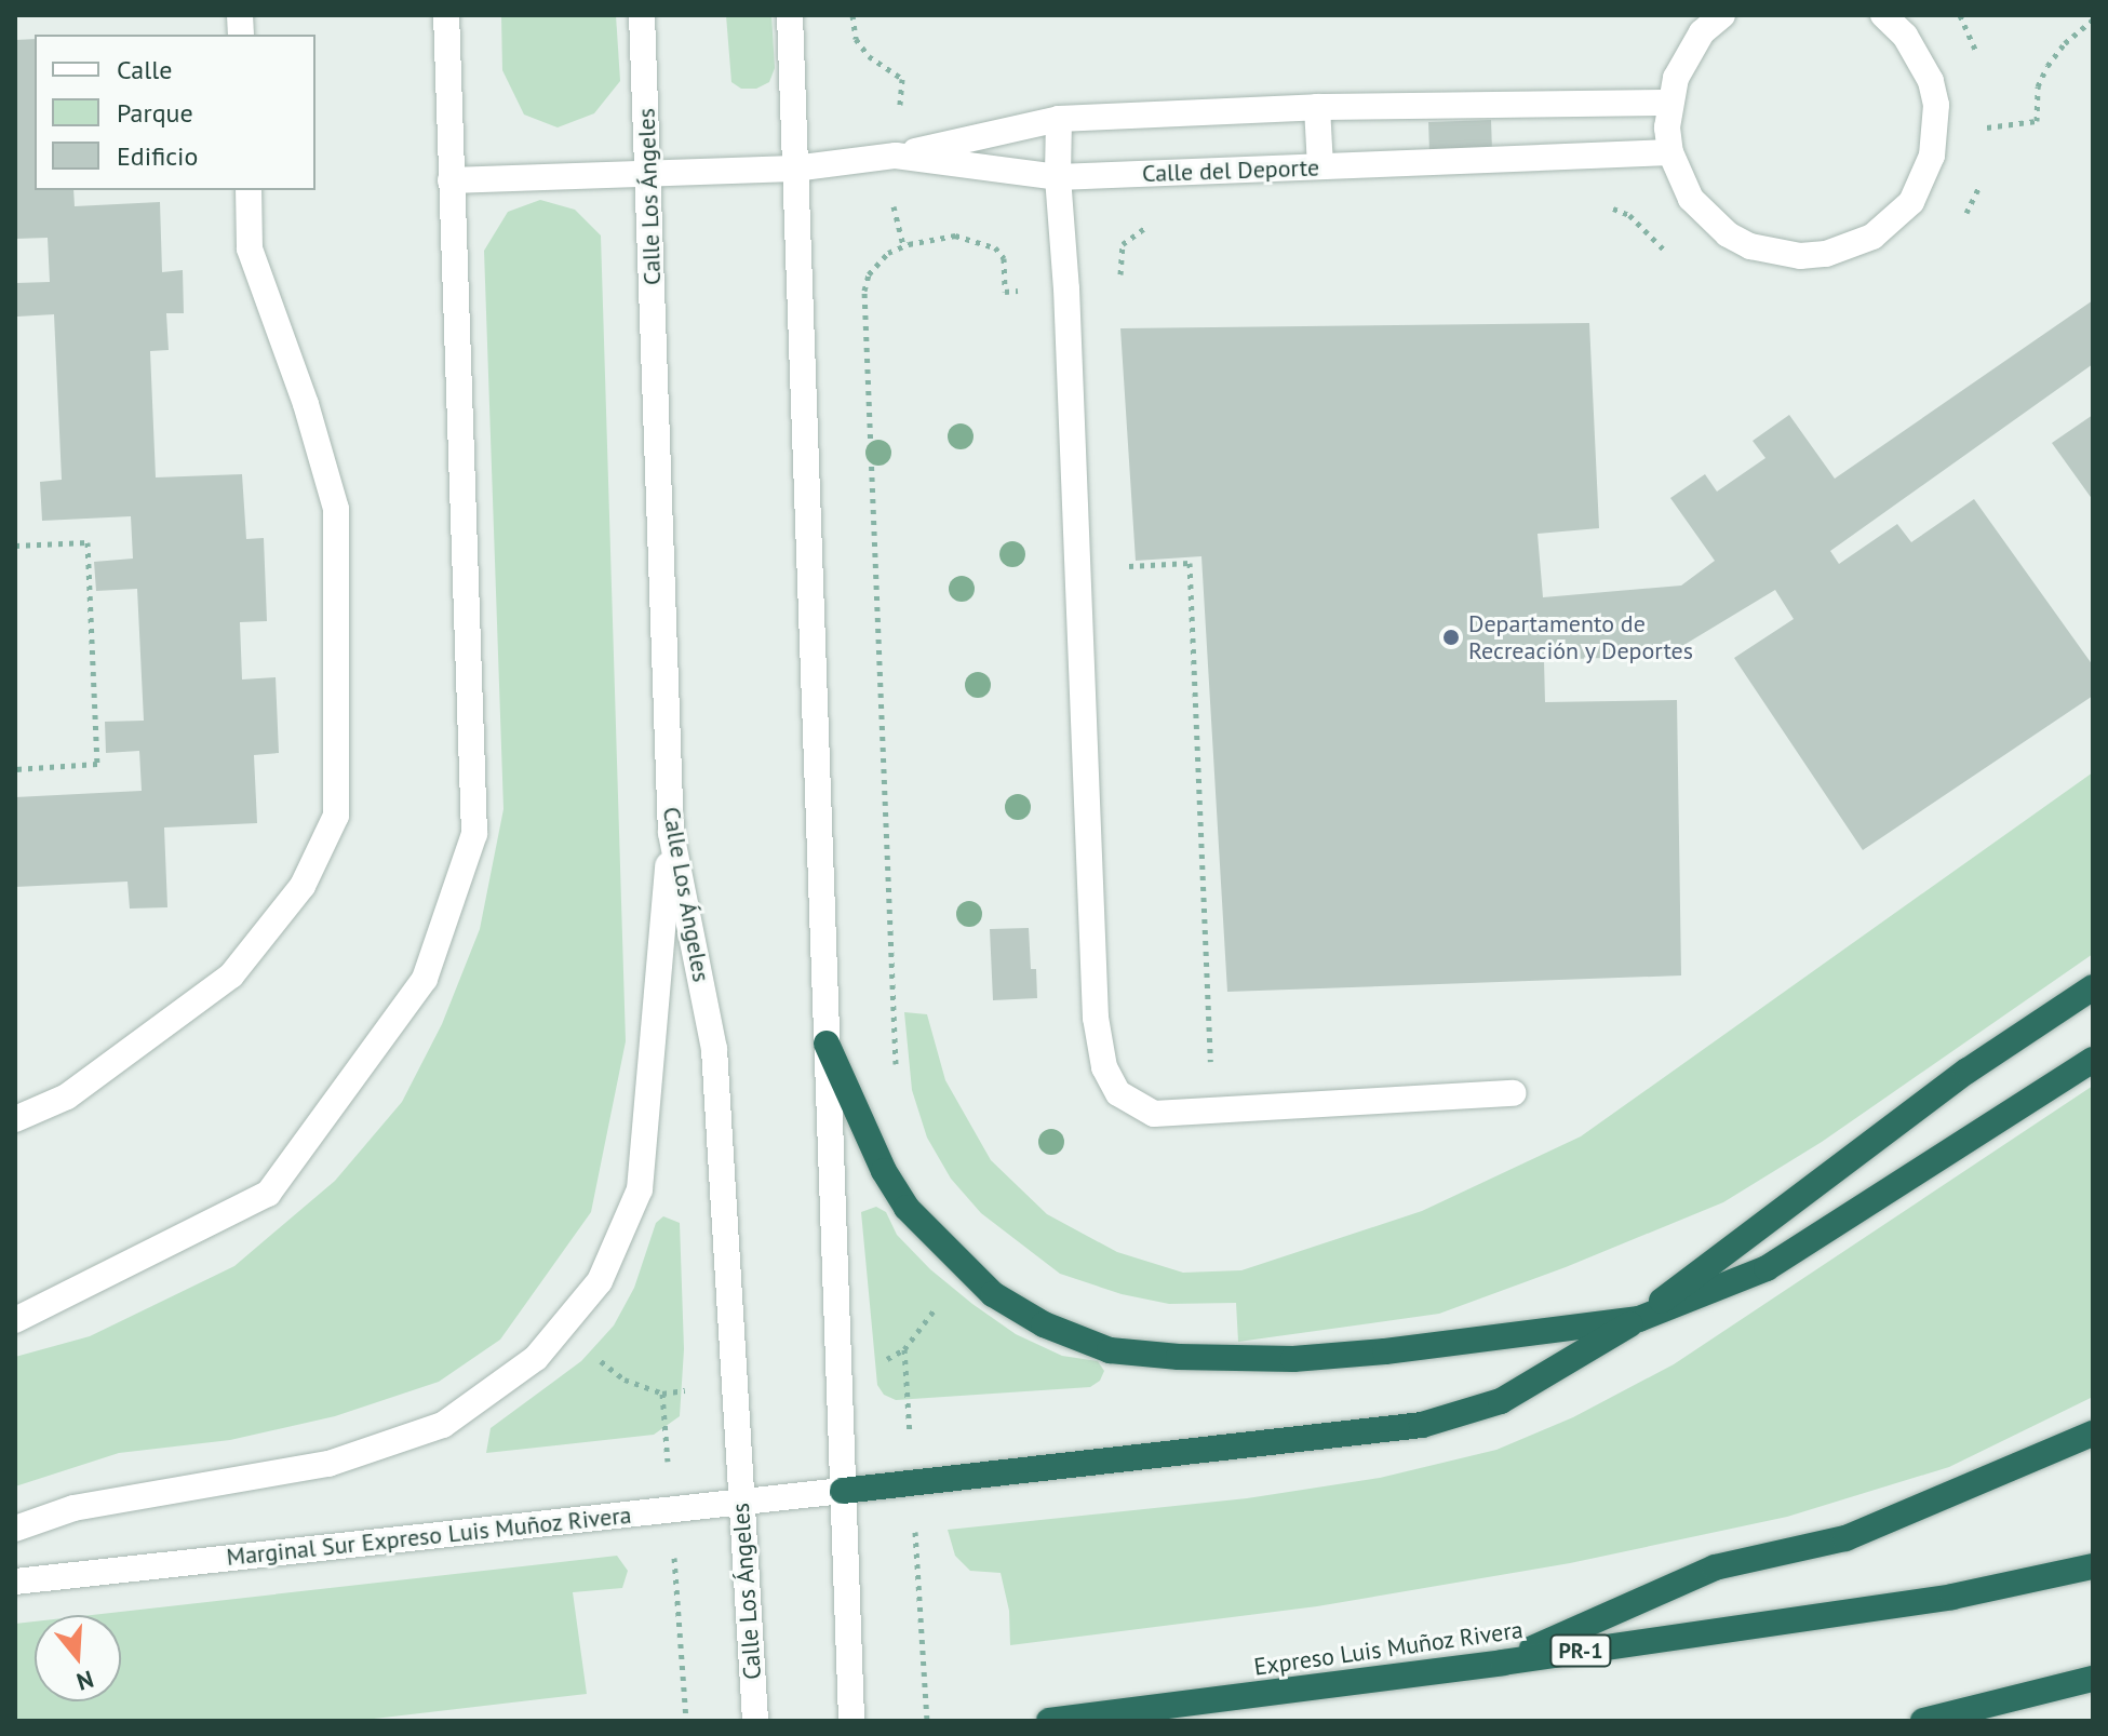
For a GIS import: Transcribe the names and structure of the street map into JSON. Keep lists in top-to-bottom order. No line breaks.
{"streets":{"highway":["Expreso Luis Muñoz Rivera","PR-1"],"street":["Calle del Deporte","Calle Los Ángeles","Marginal Sur Expreso Luis Muñoz Rivera"]},"crossings":[["Calle del Deporte","Calle Los Ángeles"],["Calle Los Ángeles","Marginal Sur Expreso Luis Muñoz Rivera"]],"places":["Departamento de Recreación y Deportes"],"legend":["Calle","Parque","Edificio"],"north":"bottom"}
